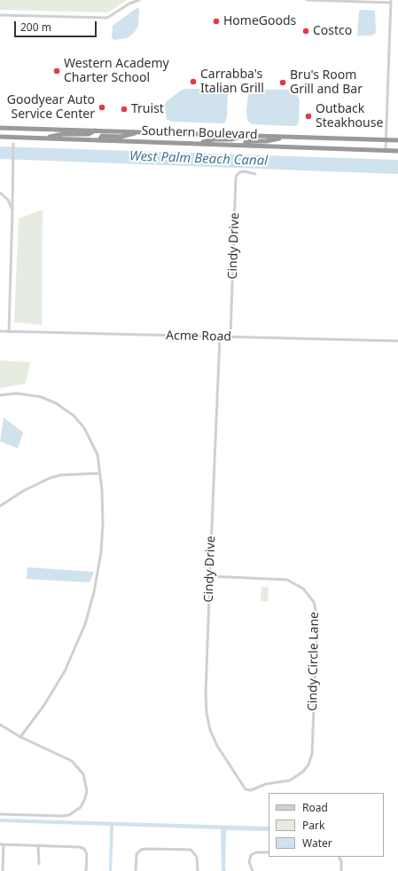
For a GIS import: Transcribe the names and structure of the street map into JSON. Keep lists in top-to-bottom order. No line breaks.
{"streets":{"highway":["Southern Boulevard"],"street":["Cindy Drive","Acme Road","Cindy Circle Lane"]},"crossings":[["Cindy Drive","Acme Road"],["Cindy Drive","Cindy Circle Lane"]],"water":["West Palm Beach Canal"],"places":["HomeGoods","Costco","Western Academy Charter School","Carrabba's Italian Grill","Bru's Room Grill and Bar","Goodyear Auto Service Center","Truist","Outback Steakhouse"],"legend":["Road","Park","Water"],"scale_bar":"200 m"}
